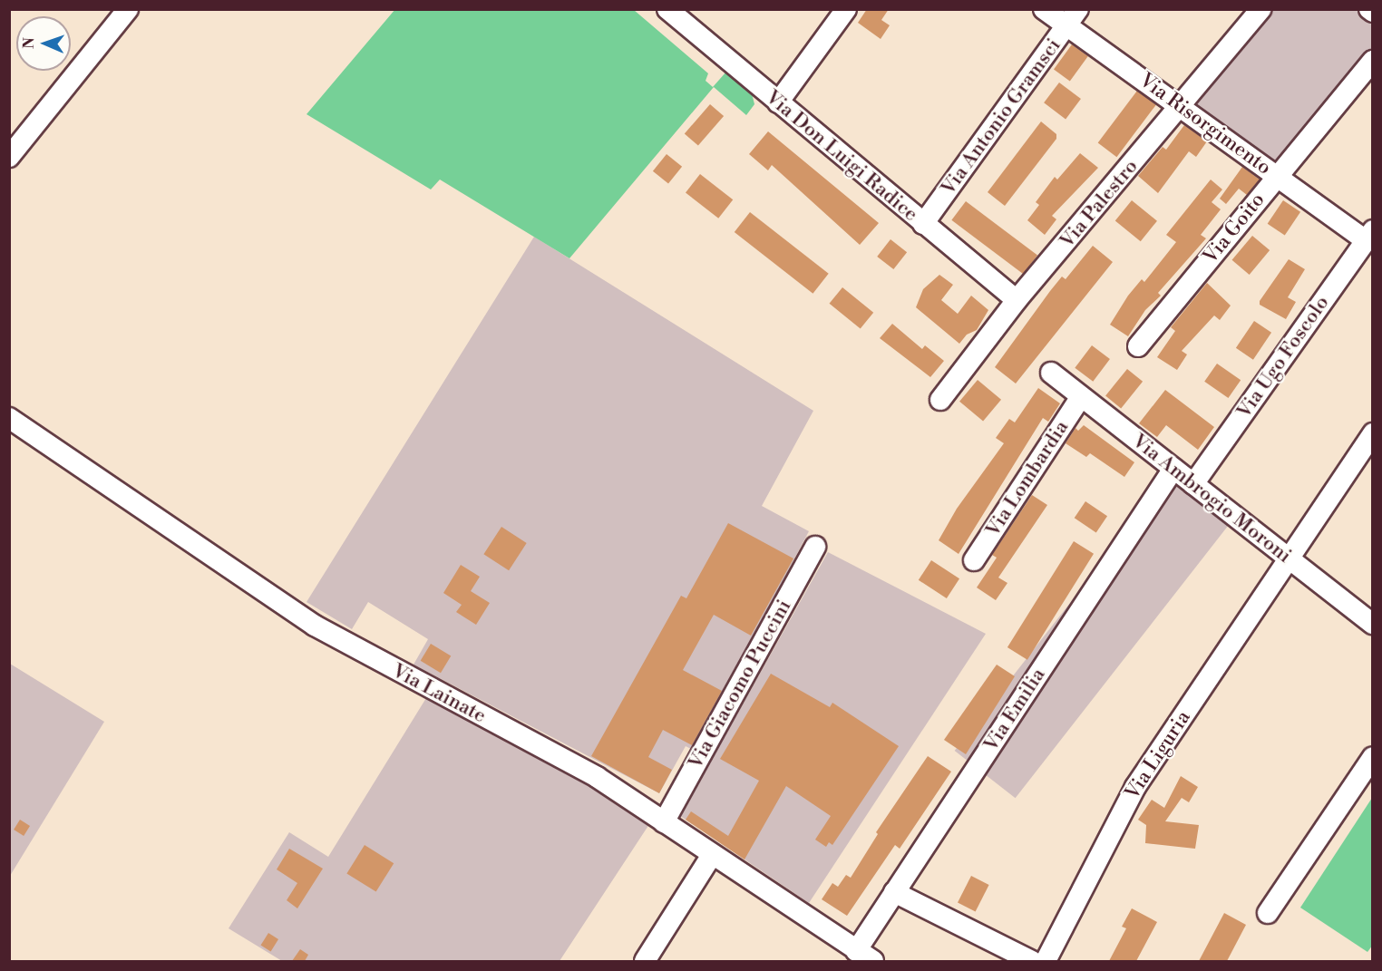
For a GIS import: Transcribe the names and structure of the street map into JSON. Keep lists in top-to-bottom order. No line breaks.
{"streets":{"street":["Via Antonio Gramsci","Via Risorgimento","Via Don Luigi Radice","Via Palestro","Via Goito","Via Ugo Foscolo","Via Lombardia","Via Ambrogio Moroni","Via Giacomo Puccini","Via Lainate","Via Emilia","Via Liguria"]},"crossings":[["Via Antonio Gramsci","Via Risorgimento"],["Via Antonio Gramsci","Via Don Luigi Radice"],["Via Risorgimento","Via Palestro"],["Via Risorgimento","Via Goito"],["Via Risorgimento","Via Ugo Foscolo"],["Via Don Luigi Radice","Via Palestro"],["Via Ugo Foscolo","Via Ambrogio Moroni"],["Via Lombardia","Via Ambrogio Moroni"],["Via Ambrogio Moroni","Via Emilia"],["Via Ambrogio Moroni","Via Liguria"],["Via Giacomo Puccini","Via Lainate"],["Via Lainate","Via Emilia"]],"north":"left"}
